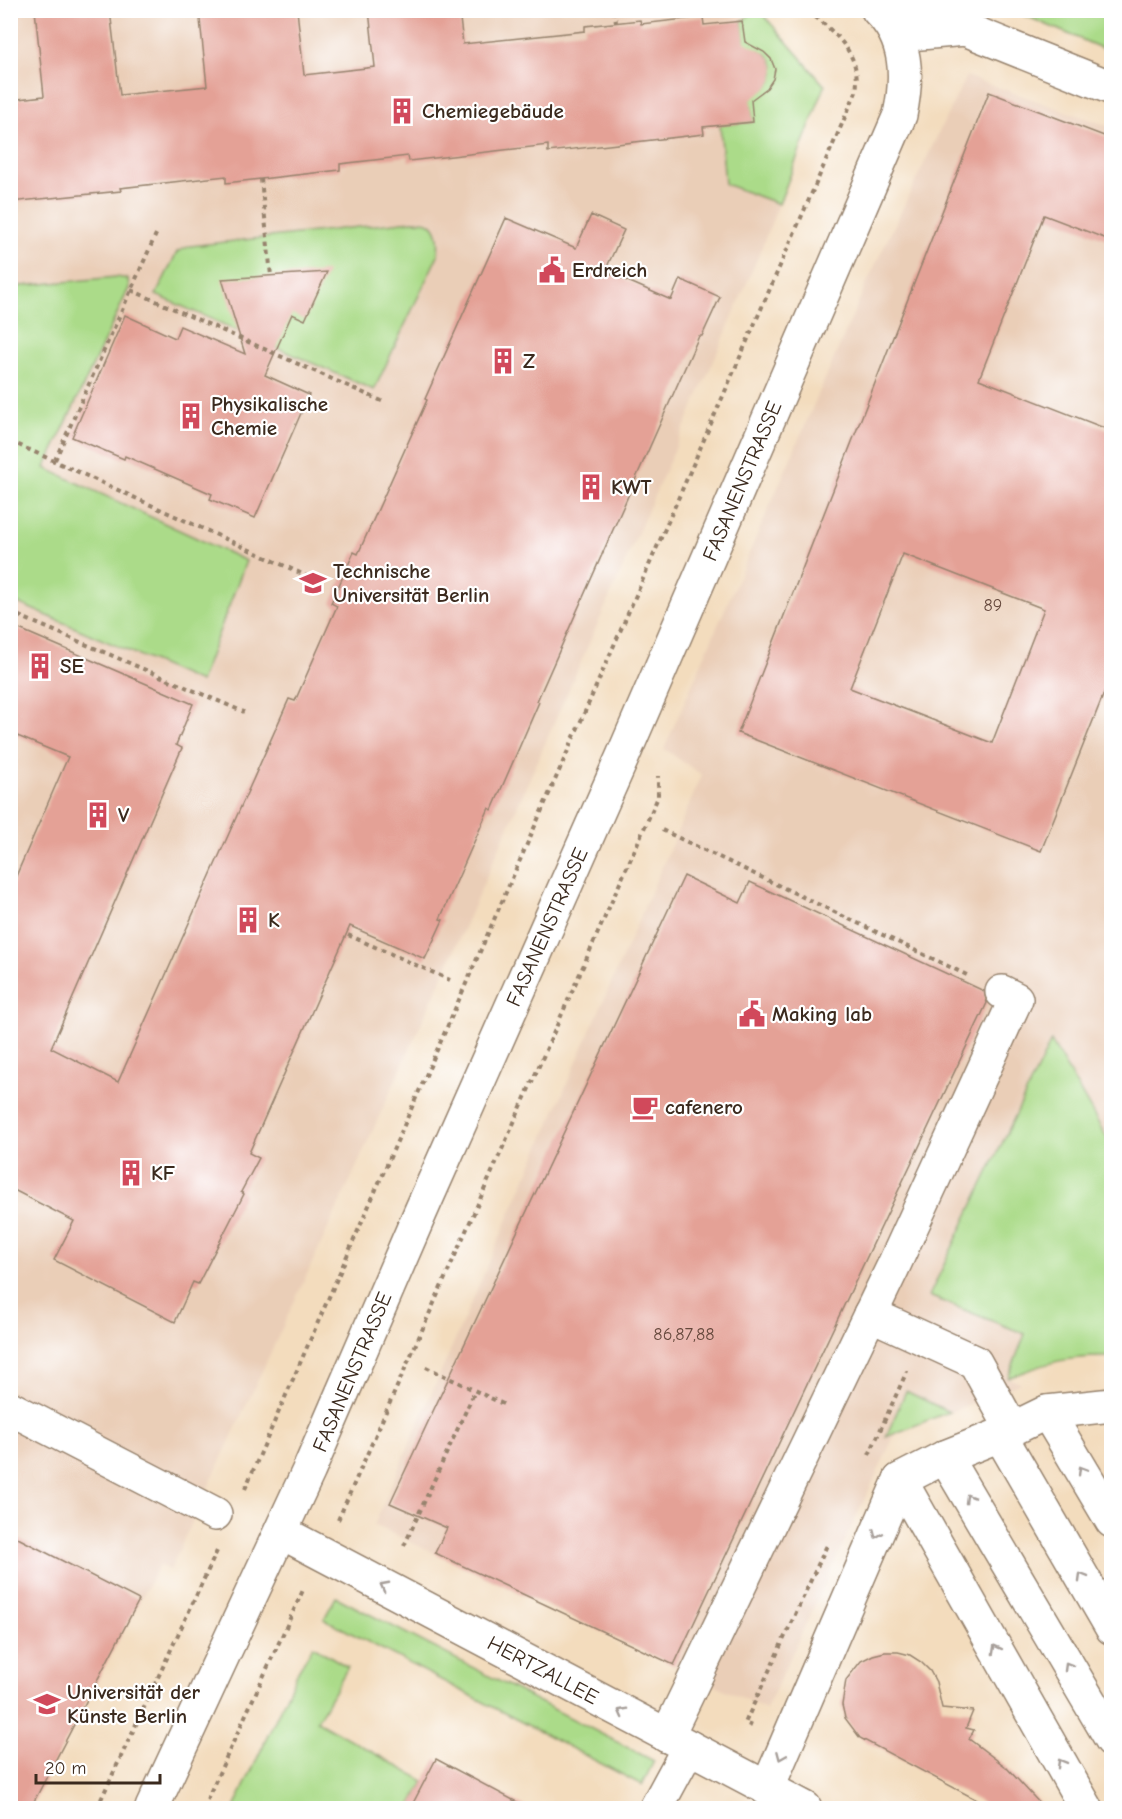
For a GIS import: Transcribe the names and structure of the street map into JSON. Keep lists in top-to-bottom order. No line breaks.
{"streets":{"street":["FASANENSTRASSE","HERTZALLEE"]},"crossings":[["FASANENSTRASSE","HERTZALLEE"]],"one_way":["HERTZALLEE"],"places":{"building":["Chemiegebäude","Z","Physikalische Chemie","KWT","SE","V","K","KF"],"public building":["Erdreich","Making lab"],"school or university":["Technische Universität Berlin","Universität der Künste Berlin"],"cafe":["cafenero"]},"house_numbers":["89","86,87,88"],"scale_bar":"20 m"}
